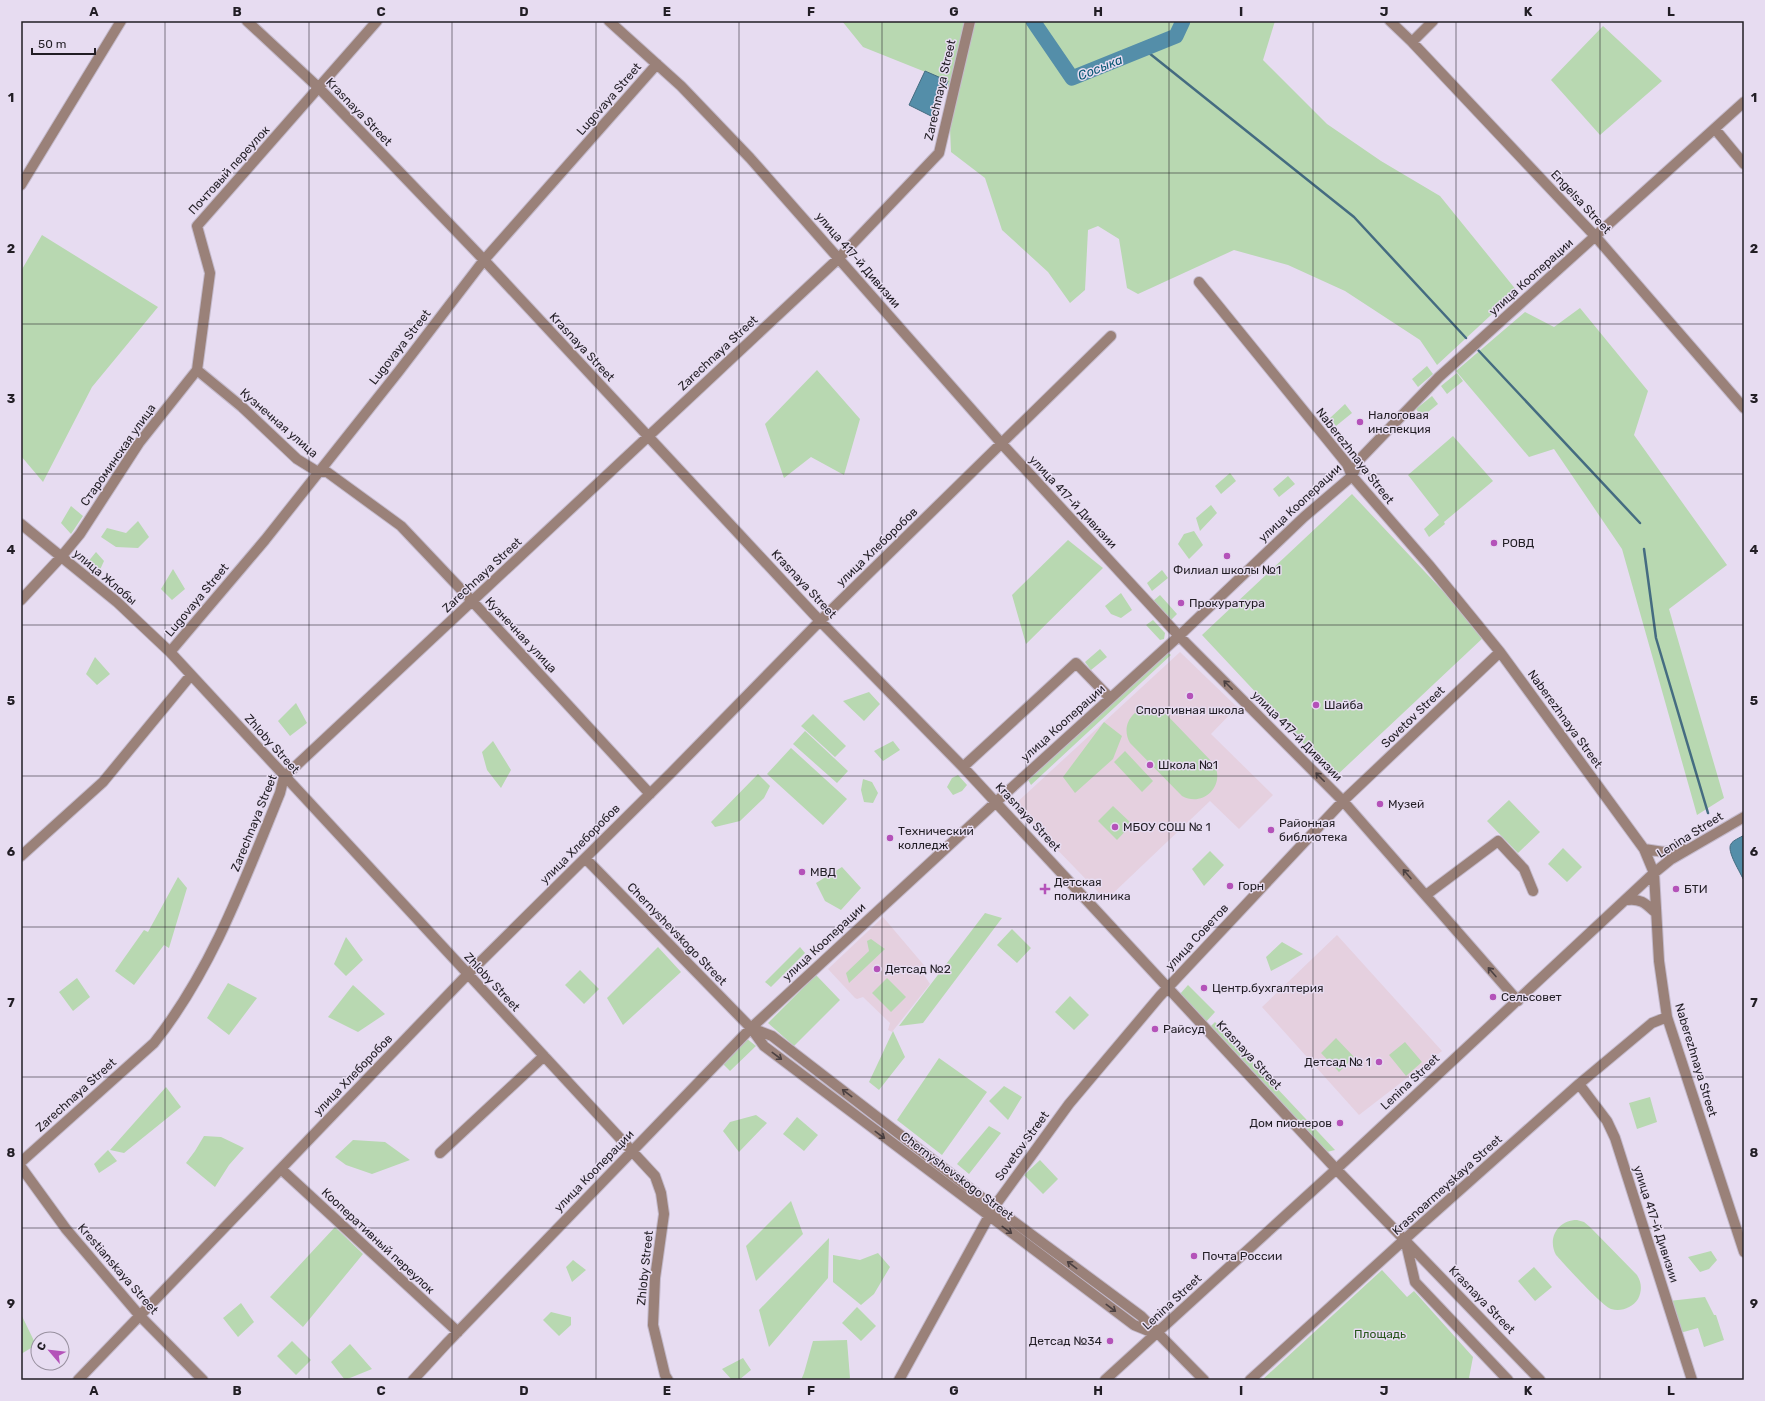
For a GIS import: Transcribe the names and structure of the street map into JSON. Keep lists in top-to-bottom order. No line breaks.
{"streets":{"street":["Zarechnaya Street","Lugovaya Street","Krasnaya Street","Почтовый переулок","Engelsa Street","улица 417-й Дивизии","улица Кооперации","Кузнечная улица","Староминская улица","Naberezhnaya Street","улица Хлеборобов","улица Жлобы","Sovetov Street","Zhloby Street","Lenina Street","Chernyshevskogo Street","улица Советов","Krasnoarmeyskaya Street","Кооперативный переулок","Krestianskaya Street"]},"crossings":[["Zarechnaya Street","Krasnaya Street"],["Zarechnaya Street","улица 417-й Дивизии"],["Zarechnaya Street","Кузнечная улица"],["Zarechnaya Street","Zhloby Street"],["Lugovaya Street","Krasnaya Street"],["Lugovaya Street","улица 417-й Дивизии"],["Lugovaya Street","Кузнечная улица"],["Lugovaya Street","улица Жлобы"],["Lugovaya Street","Zhloby Street"],["Krasnaya Street","Почтовый переулок"],["Krasnaya Street","улица Кооперации"],["Krasnaya Street","улица Хлеборобов"],["Krasnaya Street","Sovetov Street"],["Krasnaya Street","Lenina Street"],["Krasnaya Street","улица Советов"],["Krasnaya Street","Krasnoarmeyskaya Street"],["Почтовый переулок","Кузнечная улица"],["Почтовый переулок","Староминская улица"],["Engelsa Street","улица Кооперации"],["улица 417-й Дивизии","улица Кооперации"],["улица 417-й Дивизии","улица Хлеборобов"],["улица 417-й Дивизии","Sovetov Street"],["улица 417-й Дивизии","Lenina Street"],["улица 417-й Дивизии","улица Советов"],["улица 417-й Дивизии","Krasnoarmeyskaya Street"],["улица Кооперации","Naberezhnaya Street"],["улица Кооперации","Zhloby Street"],["улица Кооперации","Chernyshevskogo Street"],["улица Кооперации","Кооперативный переулок"],["Кузнечная улица","Староминская улица"],["Кузнечная улица","улица Хлеборобов"],["Староминская улица","улица Жлобы"],["Naberezhnaya Street","Sovetov Street"],["Naberezhnaya Street","Lenina Street"],["Naberezhnaya Street","Krasnoarmeyskaya Street"],["улица Хлеборобов","Zhloby Street"],["улица Хлеборобов","Chernyshevskogo Street"],["улица Хлеборобов","Кооперативный переулок"],["улица Хлеборобов","Krestianskaya Street"],["улица Жлобы","Zhloby Street"],["Sovetov Street","Chernyshevskogo Street"],["Sovetov Street","улица Советов"],["Lenina Street","Chernyshevskogo Street"]],"water":["Сосыка"],"parks":["Площадь"],"places":{"other":["Налоговая инспекция","РОВД","Филиал школы №1","Прокуратура","Спортивная школа","Шайба","Школа №1","Музей","МБОУ СОШ № 1","Районная библиотека","Технический колледж","МВД","Горн","БТИ","Детсад №2","Центр.бухгалтерия","Сельсовет","Райсуд","Детсад № 1","Дом пионеров","Почта России","Детсад №34"],"health":["Детская поликлиника"]},"scale_bar":"50 m","north":"top left","grid":{"columns":["A","B","C","D","E","F","G","H","I","J","K","L"],"rows":["1","2","3","4","5","6","7","8","9"]}}
